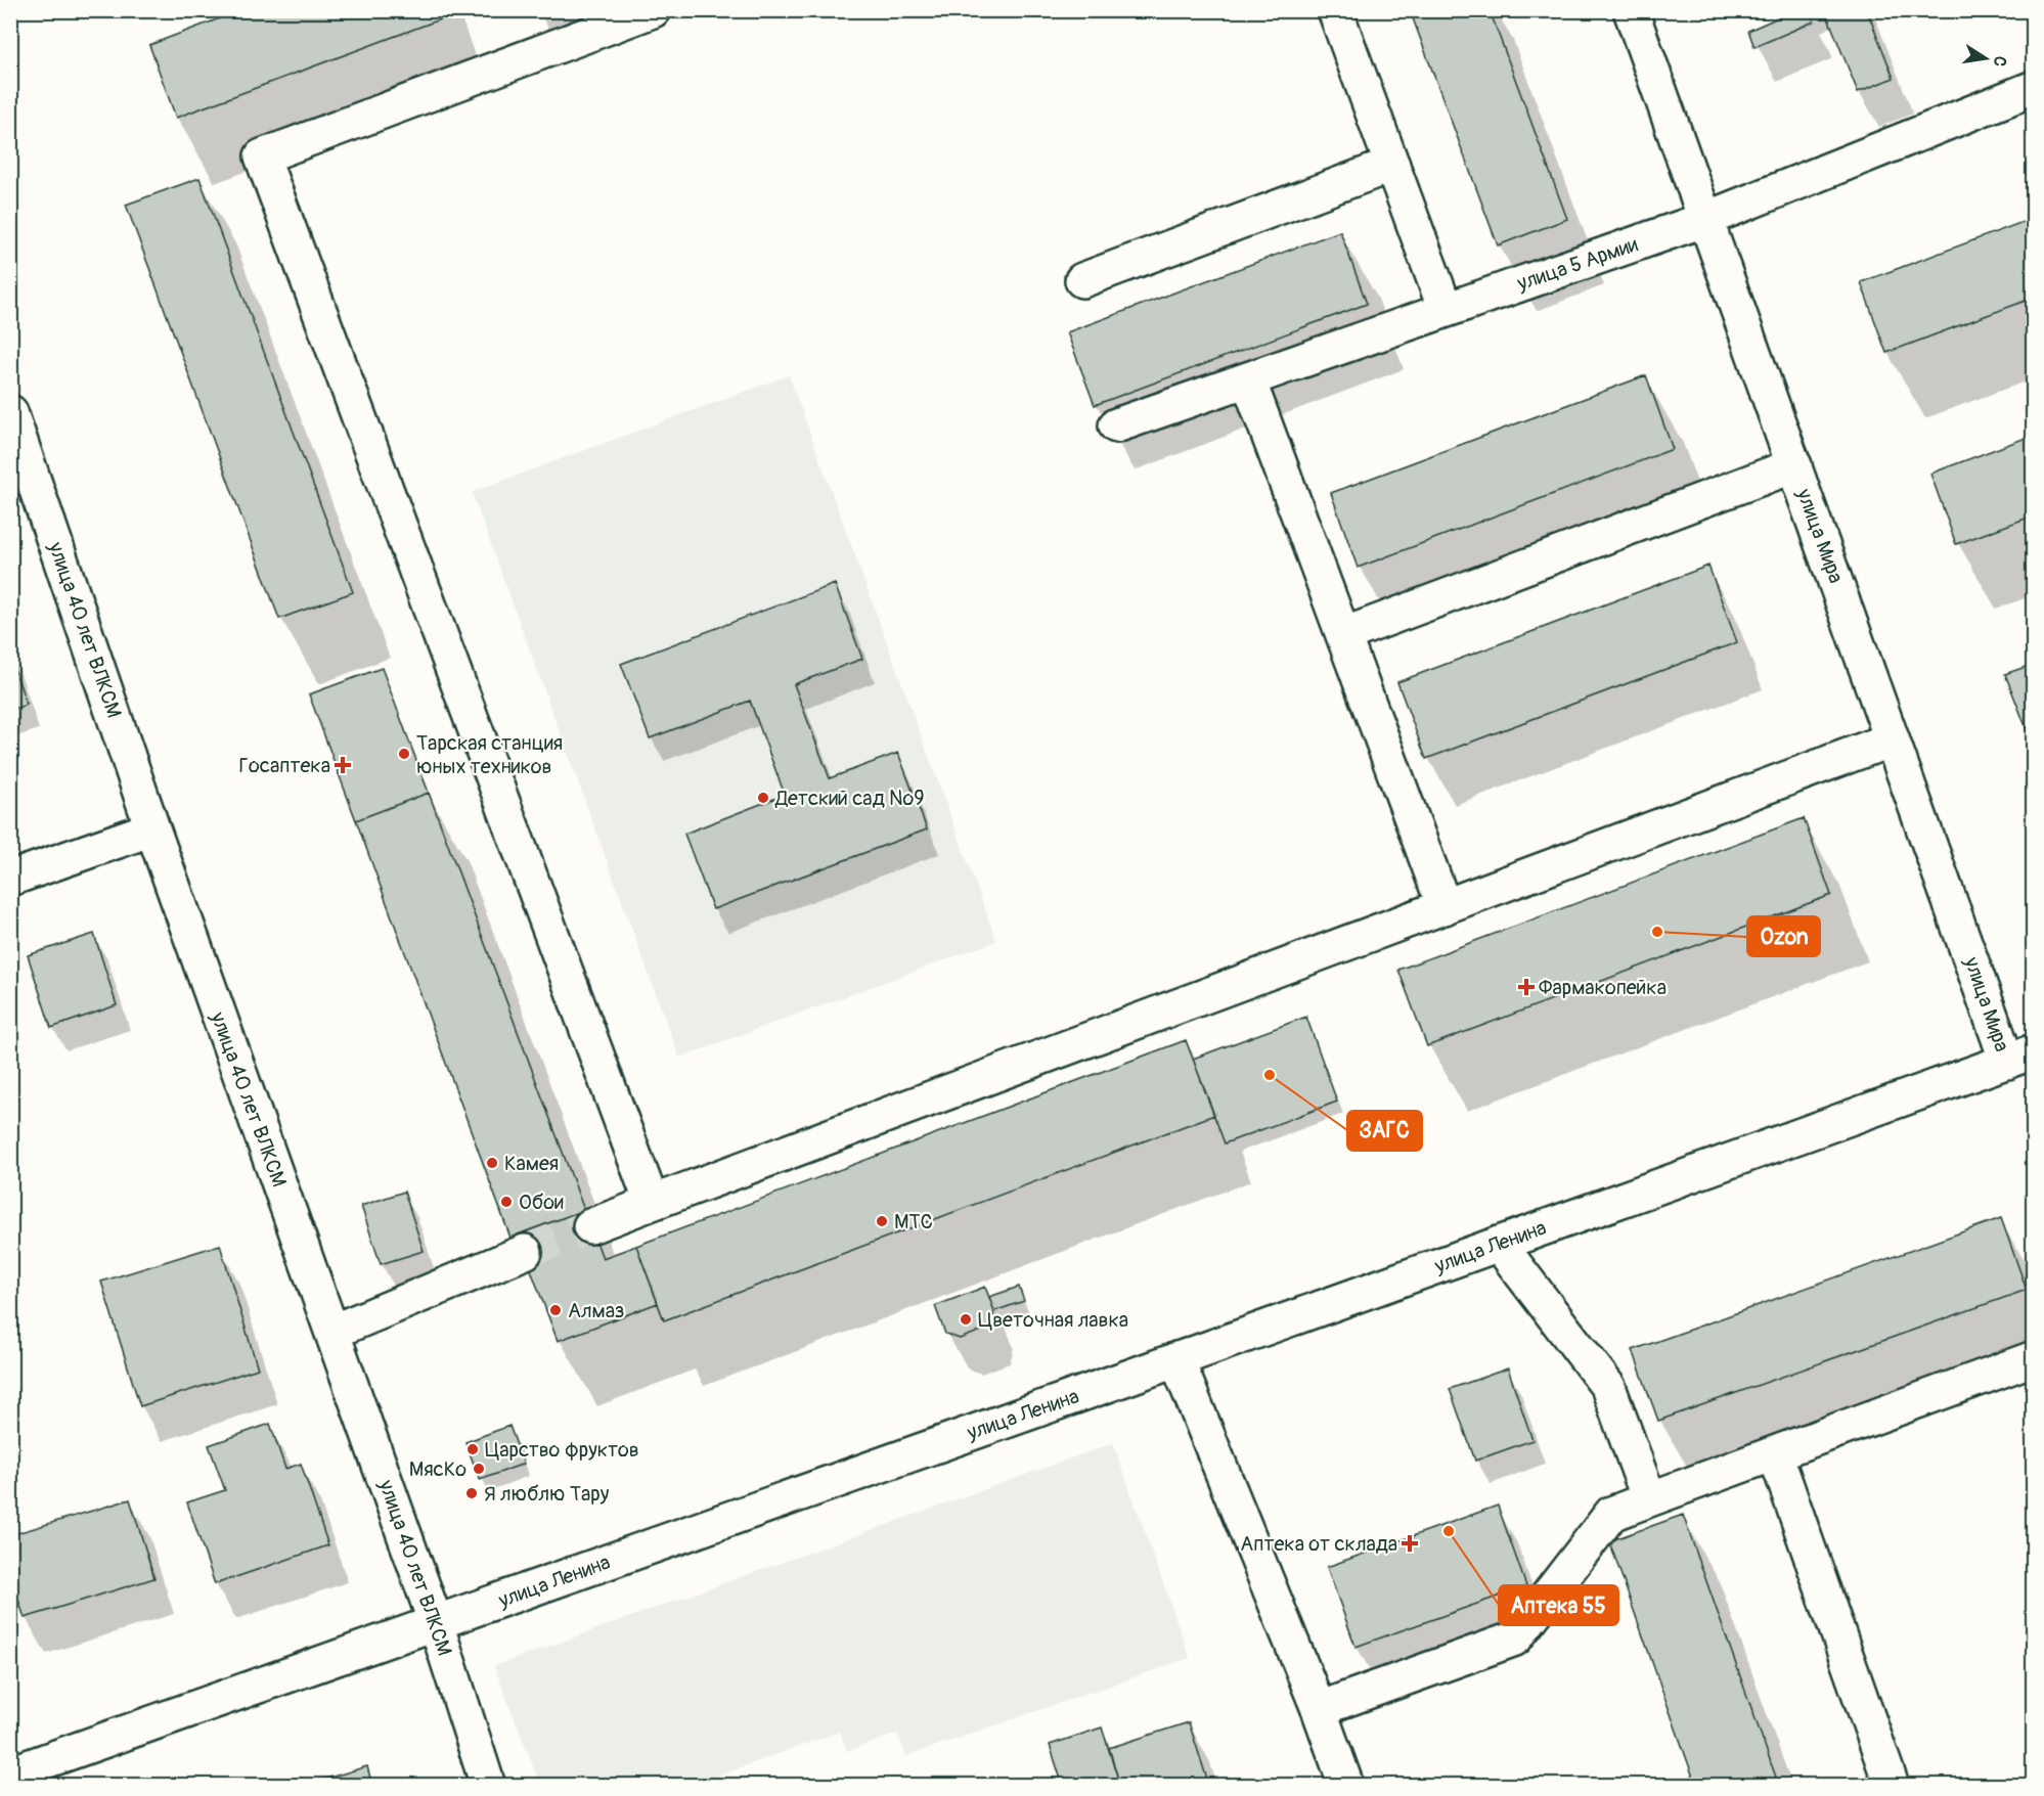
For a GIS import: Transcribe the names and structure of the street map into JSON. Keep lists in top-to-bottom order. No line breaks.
{"streets":{"main road":["улица 5 Армии","улица Мира","улица 40 лет ВЛКСМ","улица Ленина"]},"crossings":[["улица 5 Армии","улица Мира"],["улица Мира","улица Ленина"],["улица 40 лет ВЛКСМ","улица Ленина"]],"places":{"other":["Тарская станция юных техников","Детский сад №9","Ozon","ЗАГС","Камея","Обои","МТС","Алмаз","Цветочная лавка","Царство фруктов","МясКо","Я люблю Тару","Аптека 55"],"health":["Госаптека","Фармакопейка","Аптека от склада"]},"north":"right"}
